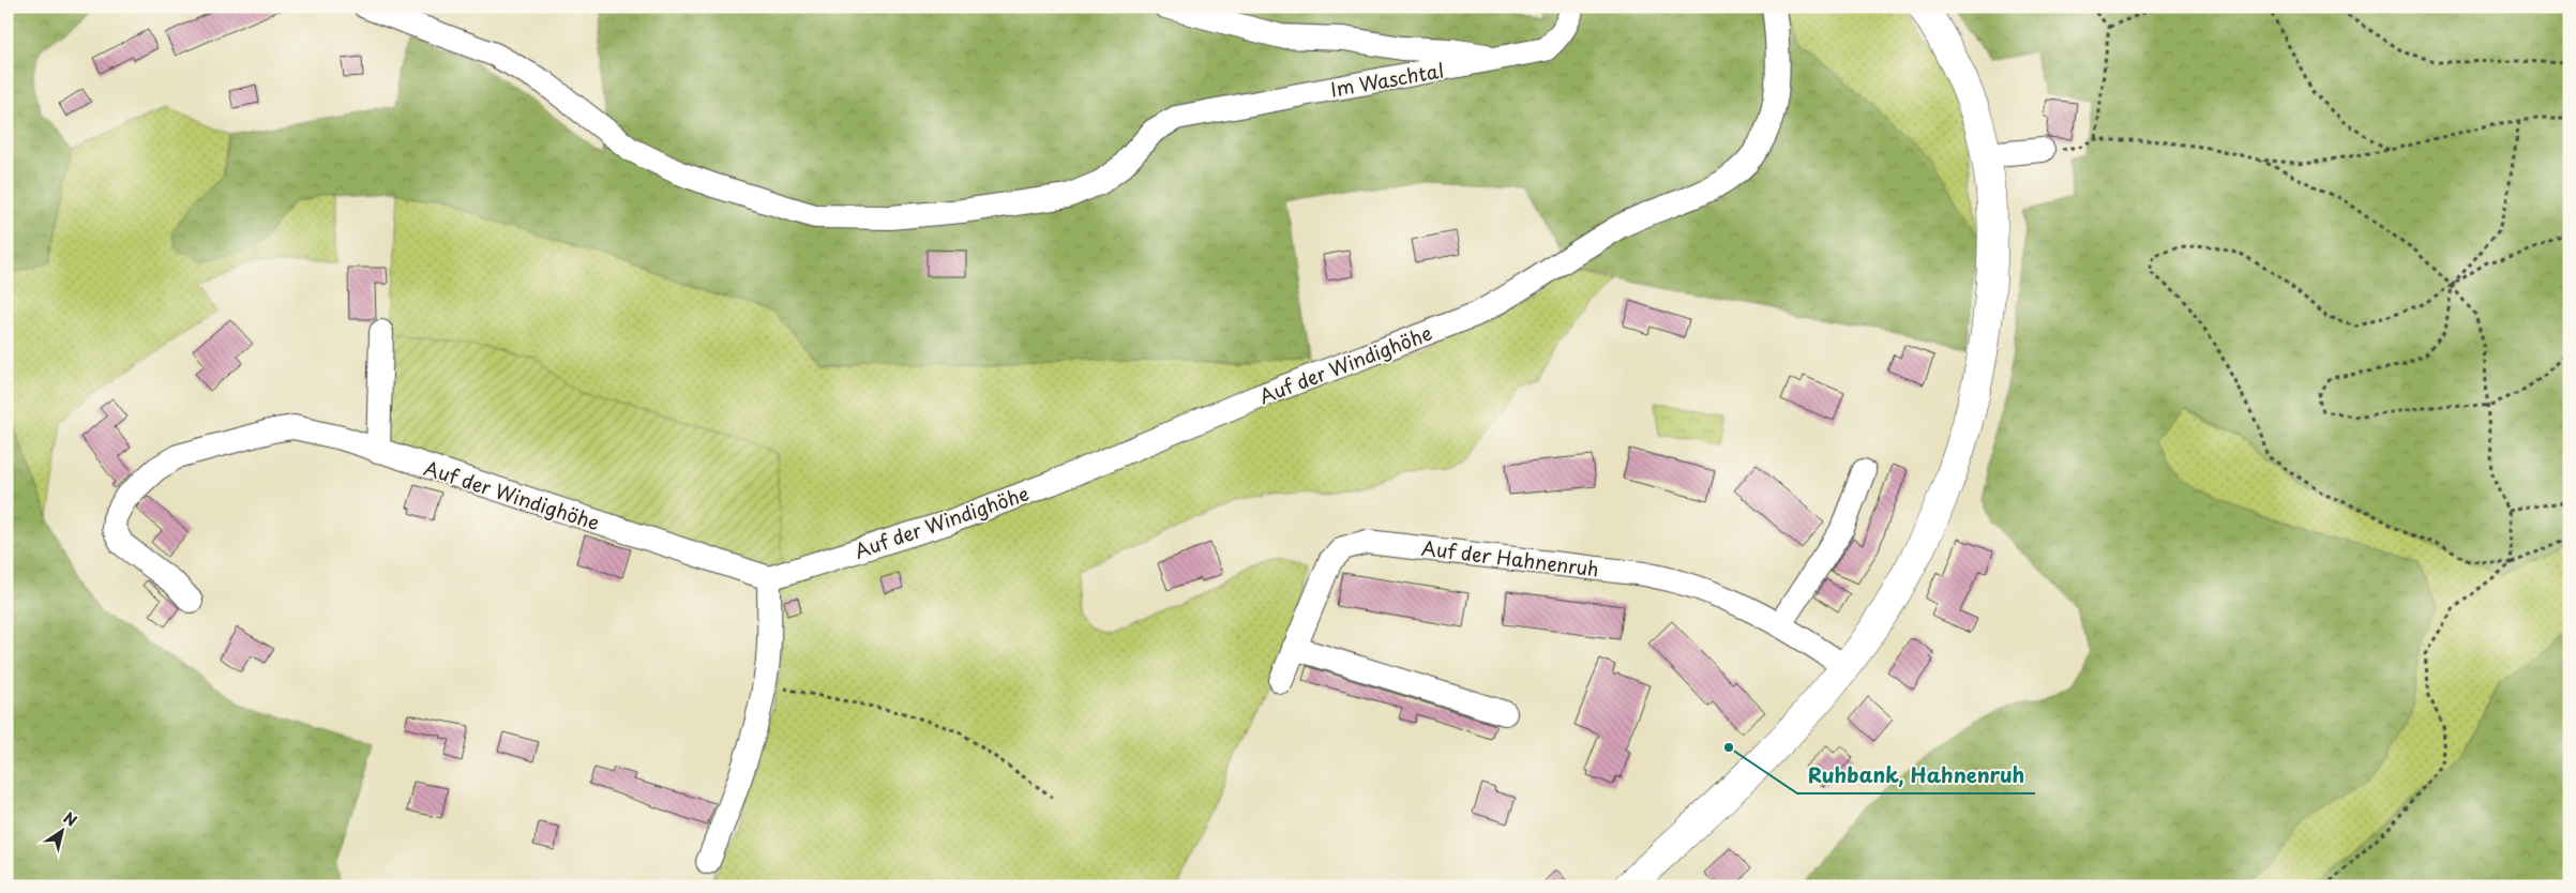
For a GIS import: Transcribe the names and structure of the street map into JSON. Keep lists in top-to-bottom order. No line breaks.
{"streets":{"street":["Im Waschtal","Auf der Windighöhe","Auf der Hahnenruh"]},"places":["Ruhbank, Hahnenruh"],"north":"top right"}
